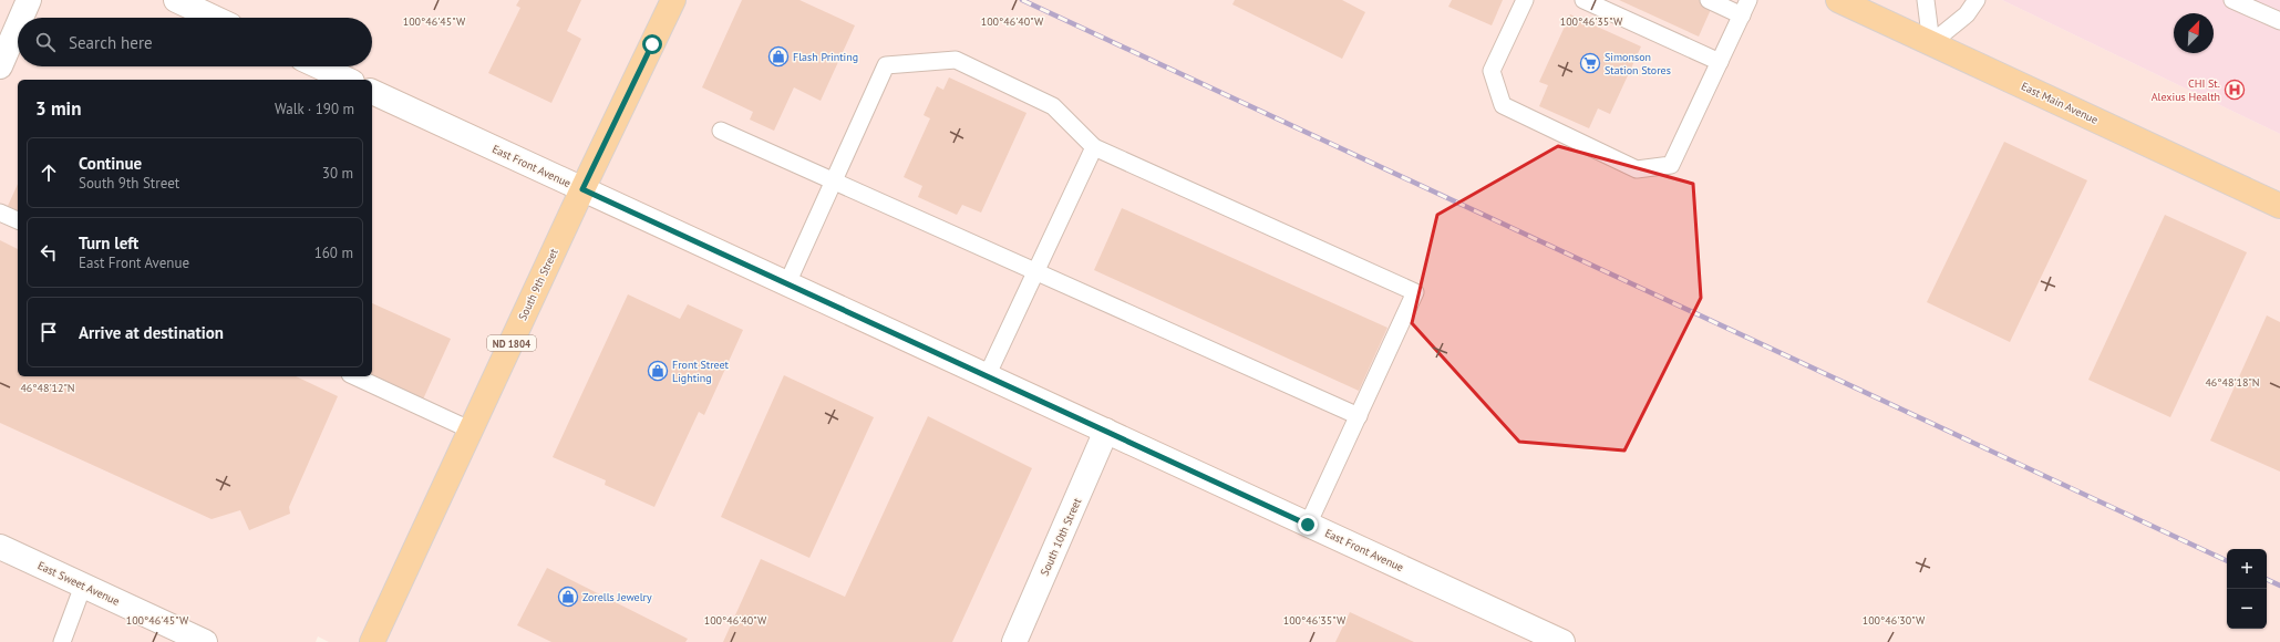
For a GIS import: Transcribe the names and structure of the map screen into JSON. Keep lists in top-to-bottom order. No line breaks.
{"streets":{"main road":["East Main Avenue","South 9th Street","ND 1804"],"street":["East Front Avenue","South 10th Street","East Sweet Avenue"]},"crossings":[["East Front Avenue","South 9th Street"],["East Front Avenue","South 10th Street"]],"places":{"shop":["Flash Printing","Front Street Lighting","Zorells Jewelry"],"supermarket":["Simonson Station Stores"],"hospital":["CHI St. Alexius Health"]},"north":"top right","page":{"search":"Search here","heading":["3 min","Walk · 190 m"],"list":[["Continue","South 9th Street","30 m"],["Turn left","East Front Avenue","160 m"],"Arrive at destination"],"map_buttons":["+","−"]},"coordinates":["100°46'45\"W","100°46'40\"W","100°46'35\"W","46°48'18\"N","46°48'12\"N","100°46'30\"W"]}
